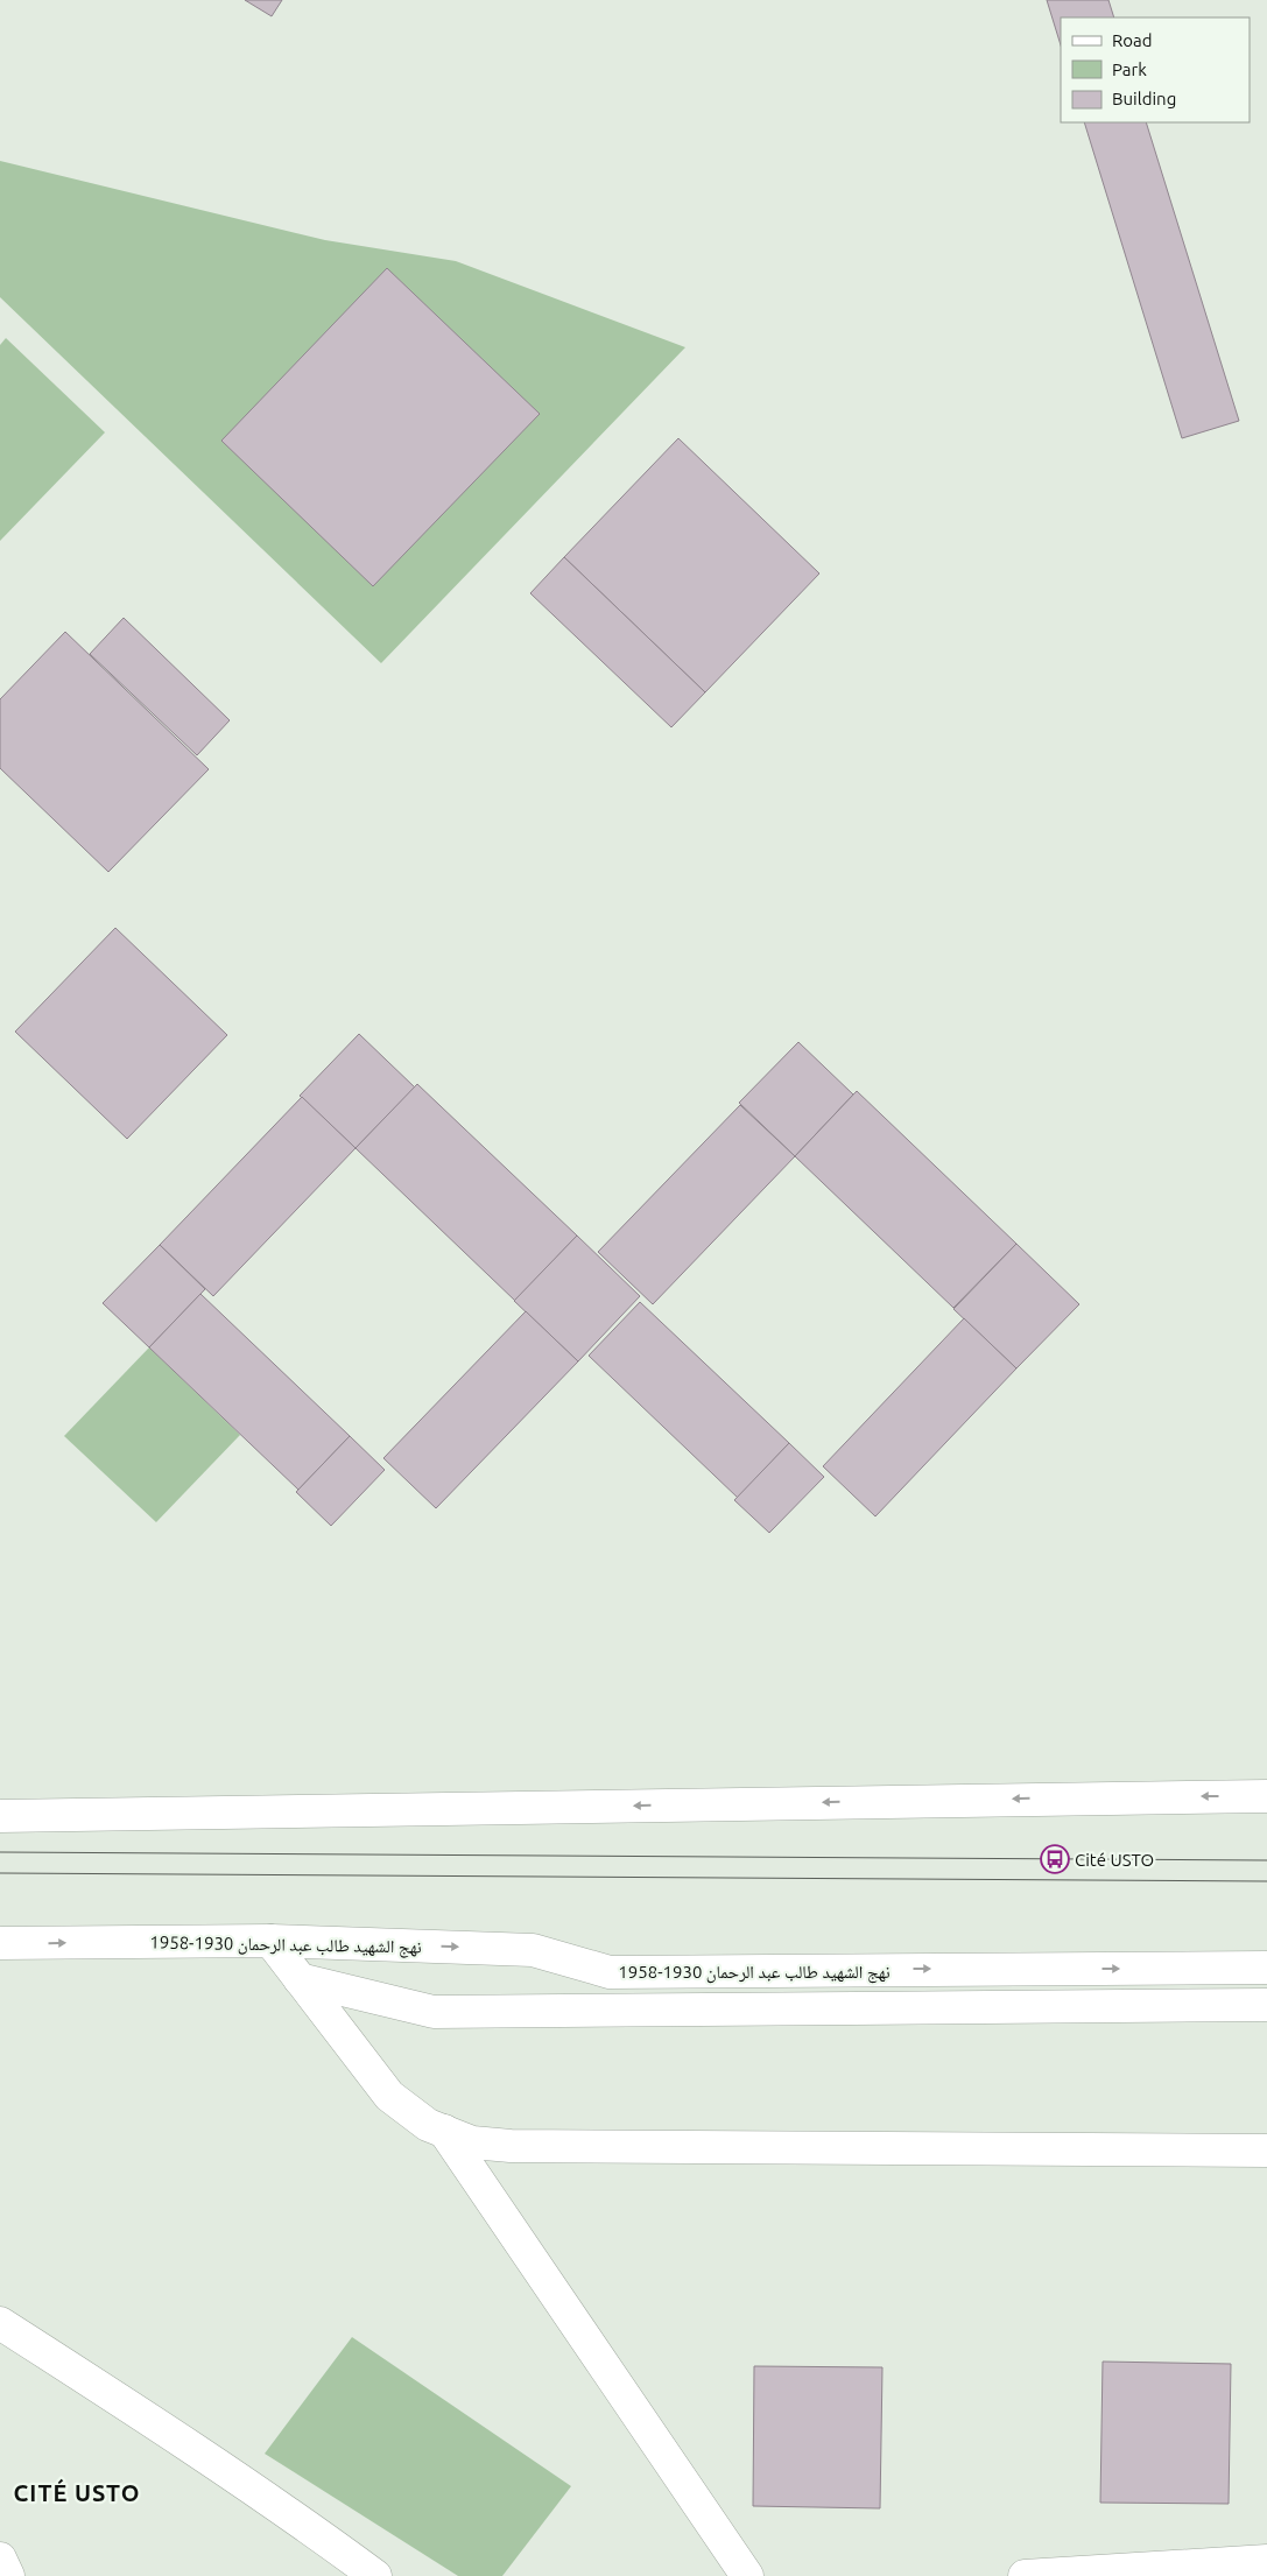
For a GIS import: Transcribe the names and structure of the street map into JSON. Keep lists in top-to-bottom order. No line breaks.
{"streets":{"main road":["نهج الشهيد طالب عبد الرحمان 1930-1958"]},"districts":["CITÉ USTO"],"places":{"bus stop":["Cité USTO"]},"legend":["Road","Park","Building"]}
